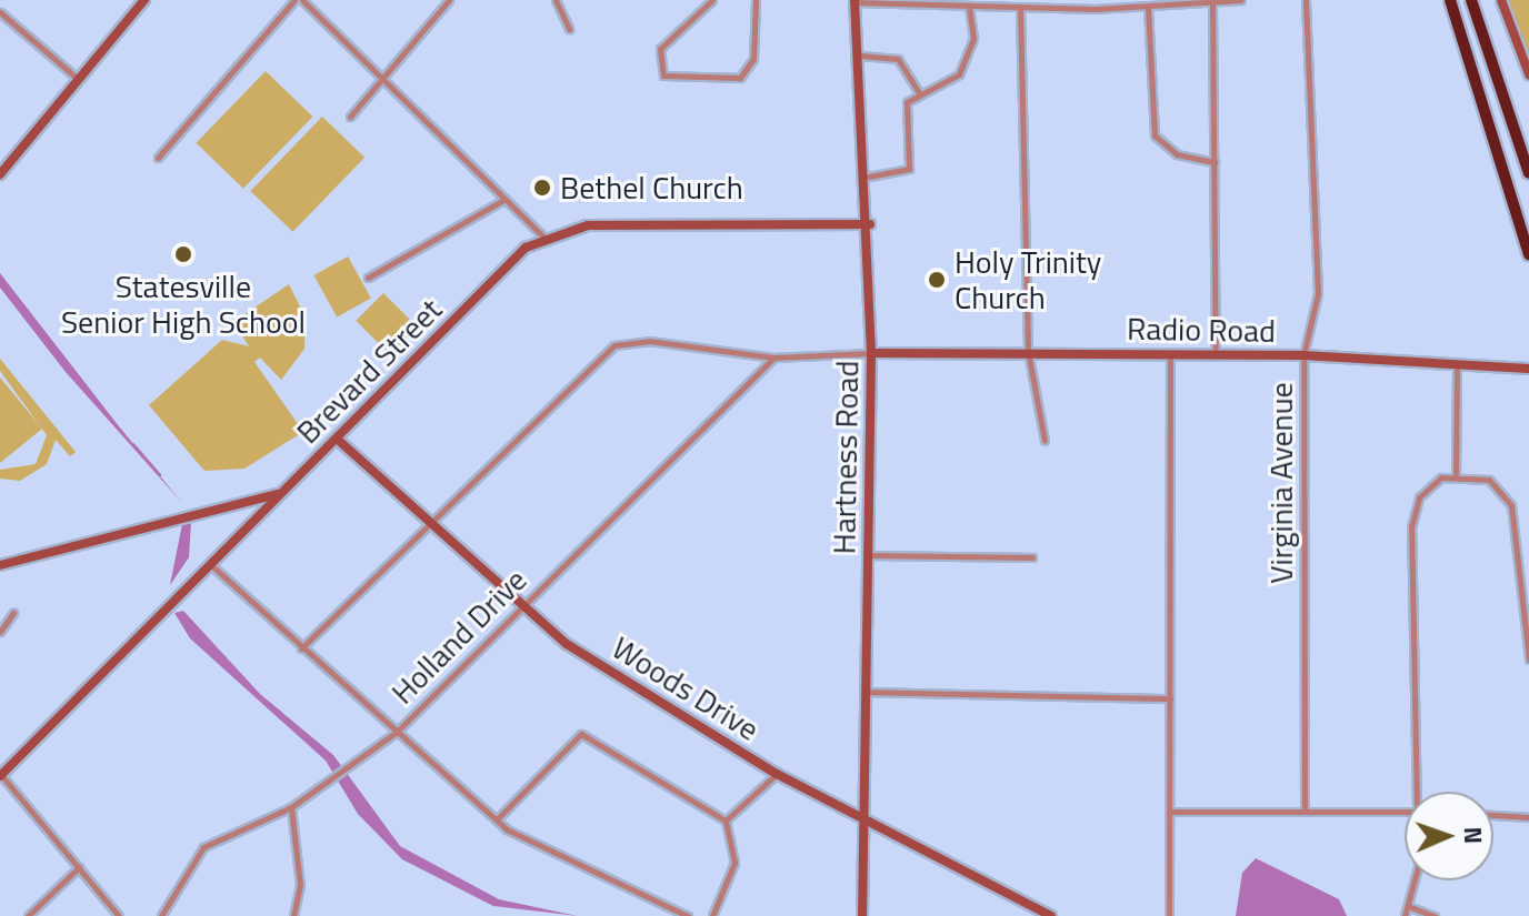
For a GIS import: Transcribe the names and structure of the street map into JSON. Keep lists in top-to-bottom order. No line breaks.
{"streets":{"street":["Radio Road","Brevard Street","Hartness Road","Virginia Avenue","Holland Drive","Woods Drive"]},"crossings":[["Radio Road","Hartness Road"],["Radio Road","Virginia Avenue"],["Brevard Street","Woods Drive"],["Hartness Road","Woods Drive"],["Holland Drive","Woods Drive"]],"places":["Bethel Church","Statesville Senior High School","Holy Trinity Church"],"north":"right"}
